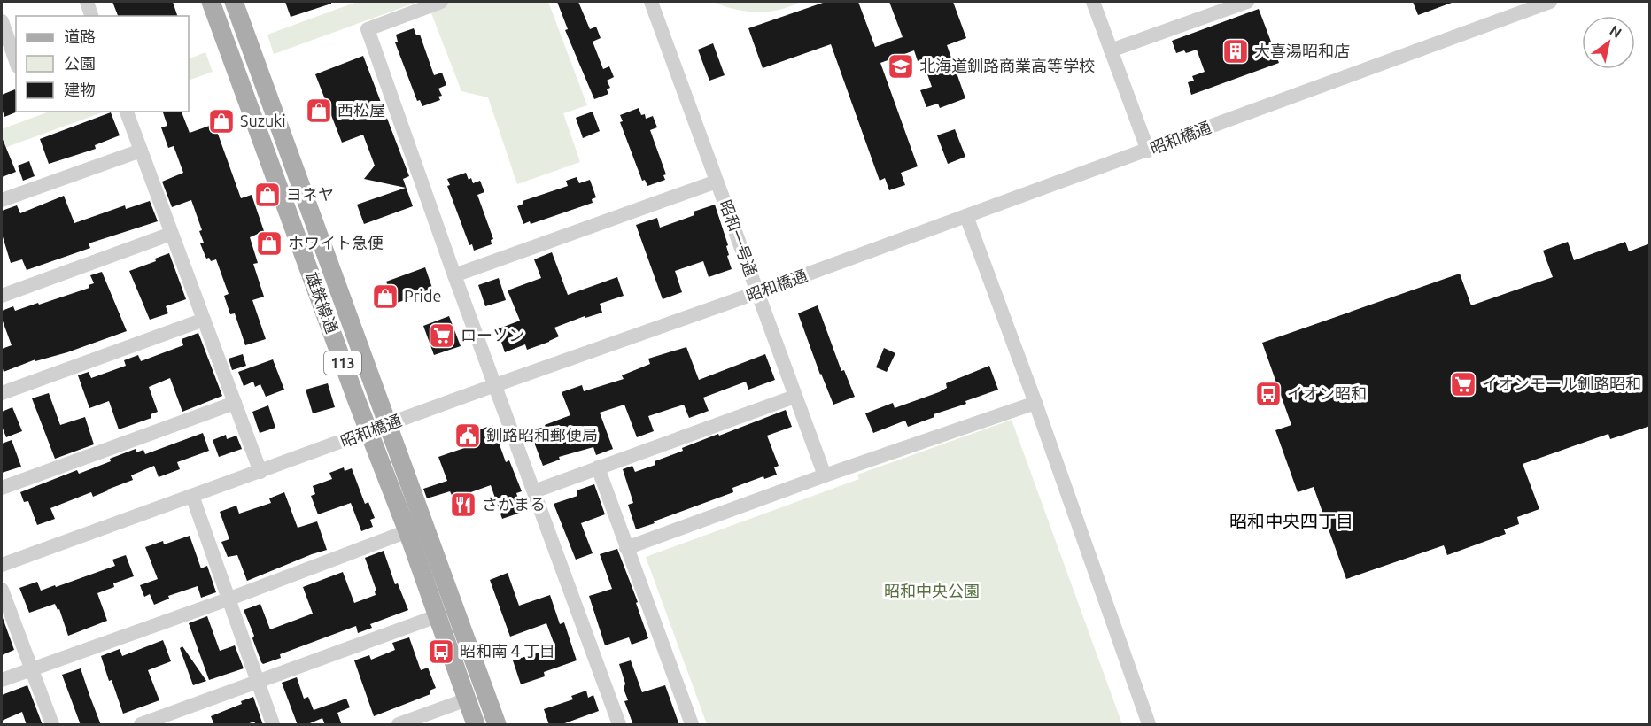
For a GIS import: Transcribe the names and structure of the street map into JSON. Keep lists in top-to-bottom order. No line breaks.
{"streets":{"main road":["雄鉄線通","113"],"street":["昭和橋通","昭和一号通"]},"crossings":[["昭和橋通","昭和一号通"],["昭和橋通","雄鉄線通"]],"districts":["昭和中央四丁目"],"parks":["昭和中央公園"],"places":{"building":["大喜湯昭和店"],"school or university":["北海道釧路商業高等学校"],"shop":["西松屋","Suzuki","ヨネヤ","ホワイト急便","Pride"],"supermarket":["ローソン","イオンモール釧路昭和"],"bus stop":["イオン昭和","昭和南４丁目"],"public building":["釧路昭和郵便局"],"restaurant":["さかまる"]},"legend":["道路","公園","建物"],"north":"top right"}
